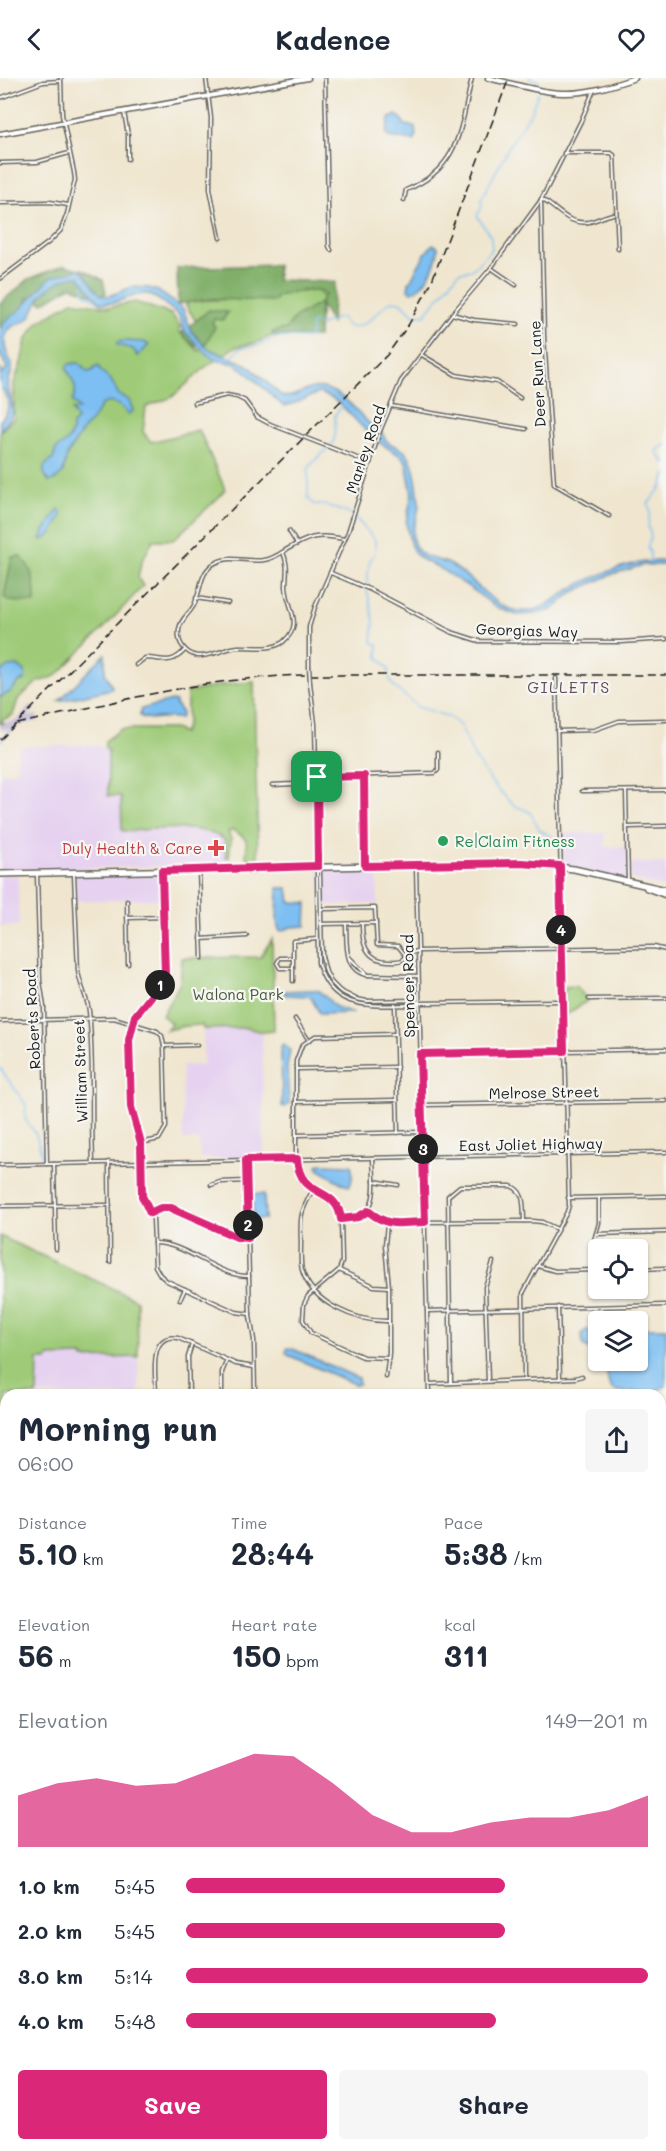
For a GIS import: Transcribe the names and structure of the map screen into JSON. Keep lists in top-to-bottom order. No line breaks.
{"streets":{"street":["Deer Run Lane","Marley Road","Georgias Way","Spencer Road","Roberts Road","William Street","Melrose Street","East Joliet Highway"]},"crossings":[["Deer Run Lane","Marley Road"],["Marley Road","Georgias Way"],["Spencer Road","Melrose Street"],["Spencer Road","East Joliet Highway"],["Roberts Road","East Joliet Highway"],["William Street","East Joliet Highway"]],"districts":["GILLETTS"],"parks":["Walona Park"],"places":{"other":["Re|Claim Fitness"],"health":["Duly Health & Care"]},"page":{"header":"Kadence","pins":["4","1","3","2"],"heading":["Morning run","06:00"],"stats":[["Distance","5.10 km"],["Time","28:44"],["Pace","5:38 /km"],["Elevation","56 m"],["Heart rate","150 bpm"],["kcal","311"]],"chart":["Elevation","149–201 m"],"list":[{"name":"1.0 km","note":"5:45"},{"name":"2.0 km","note":"5:45"},{"name":"3.0 km","note":"5:14"},{"name":"4.0 km","note":"5:48"}],"buttons":["Save","Share"]}}
